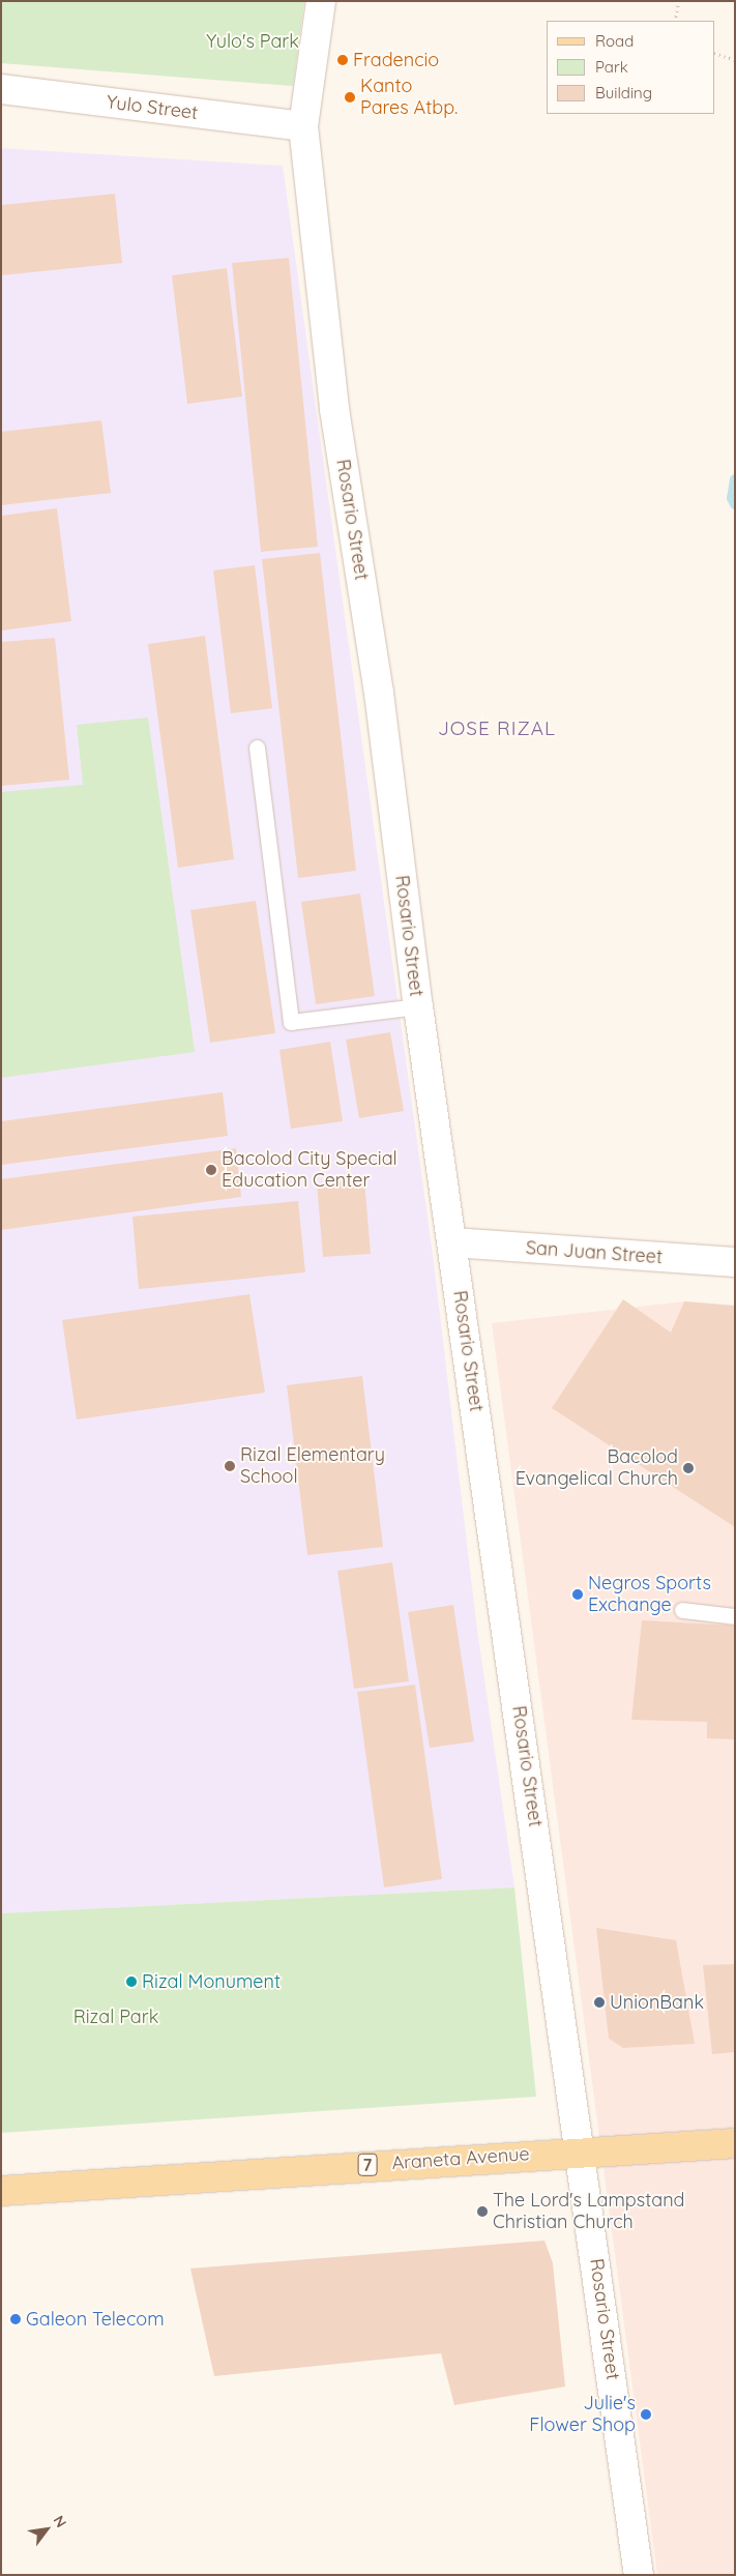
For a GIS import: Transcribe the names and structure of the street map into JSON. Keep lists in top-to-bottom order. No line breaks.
{"streets":{"main road":["Araneta Avenue","7"],"street":["Yulo Street","Rosario Street","San Juan Street"]},"crossings":[["Yulo Street","Rosario Street"],["Rosario Street","San Juan Street"],["Rosario Street","Araneta Avenue"]],"districts":["JOSE RIZAL"],"parks":["Yulo's Park","Rizal Park"],"places":["Fradencio","Kanto Pares Atbp.","Bacolod City Special Education Center","Rizal Elementary School","Bacolod Evangelical Church","Negros Sports Exchange","Rizal Monument","UnionBank","The Lord's Lampstand Christian Church","Galeon Telecom","Julie's Flower Shop"],"legend":["Road","Park","Building"],"north":"top right"}
